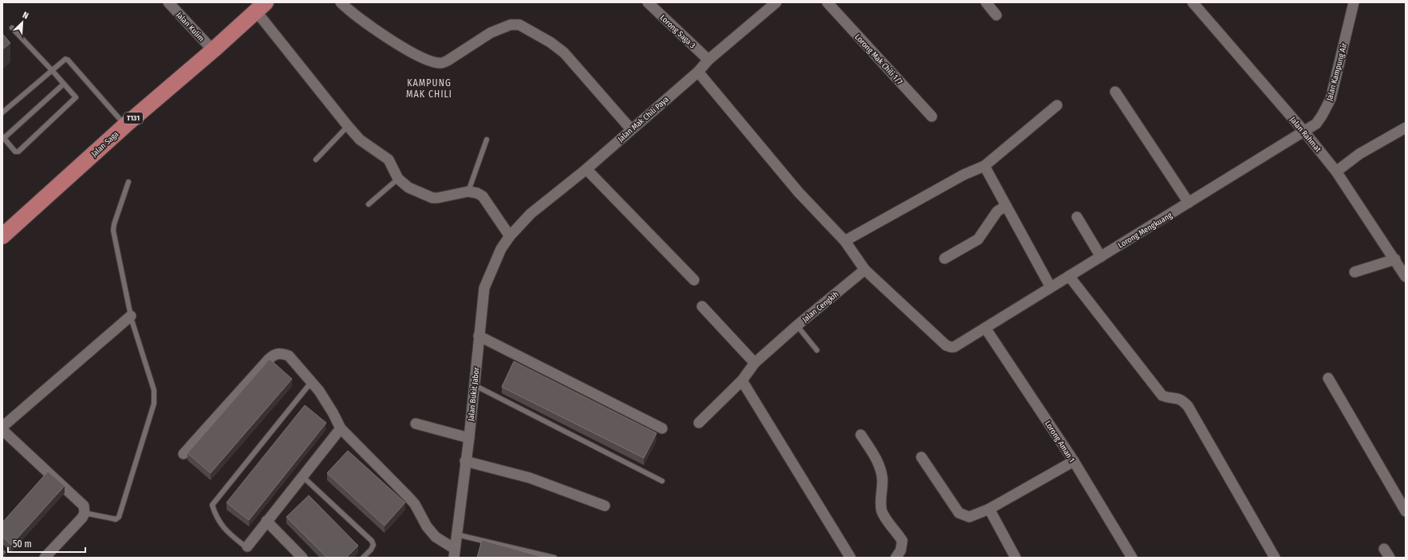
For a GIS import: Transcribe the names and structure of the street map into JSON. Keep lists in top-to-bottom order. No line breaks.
{"streets":{"main road":["T131","Jalan Saga"],"street":["Jalan Kulim","Lorong Saga 3","Lorong Mak Chili 1/7","Jalan Kampung Air","Jalan Mak Chili Paya","Jalan Rahmat","Lorong Mengkuang","Jalan Cengkih","Jalan Bukit Jabor","Lorong Aman 1"]},"crossings":[["Jalan Kulim","Jalan Saga"],["Lorong Saga 3","Jalan Mak Chili Paya"],["Jalan Kampung Air","Jalan Rahmat"],["Jalan Kampung Air","Lorong Mengkuang"],["Jalan Mak Chili Paya","Jalan Bukit Jabor"],["Jalan Rahmat","Lorong Mengkuang"],["Lorong Mengkuang","Jalan Cengkih"],["Lorong Mengkuang","Lorong Aman 1"]],"districts":["KAMPUNG MAK CHILI"],"scale_bar":"50 m","north":"top right"}
